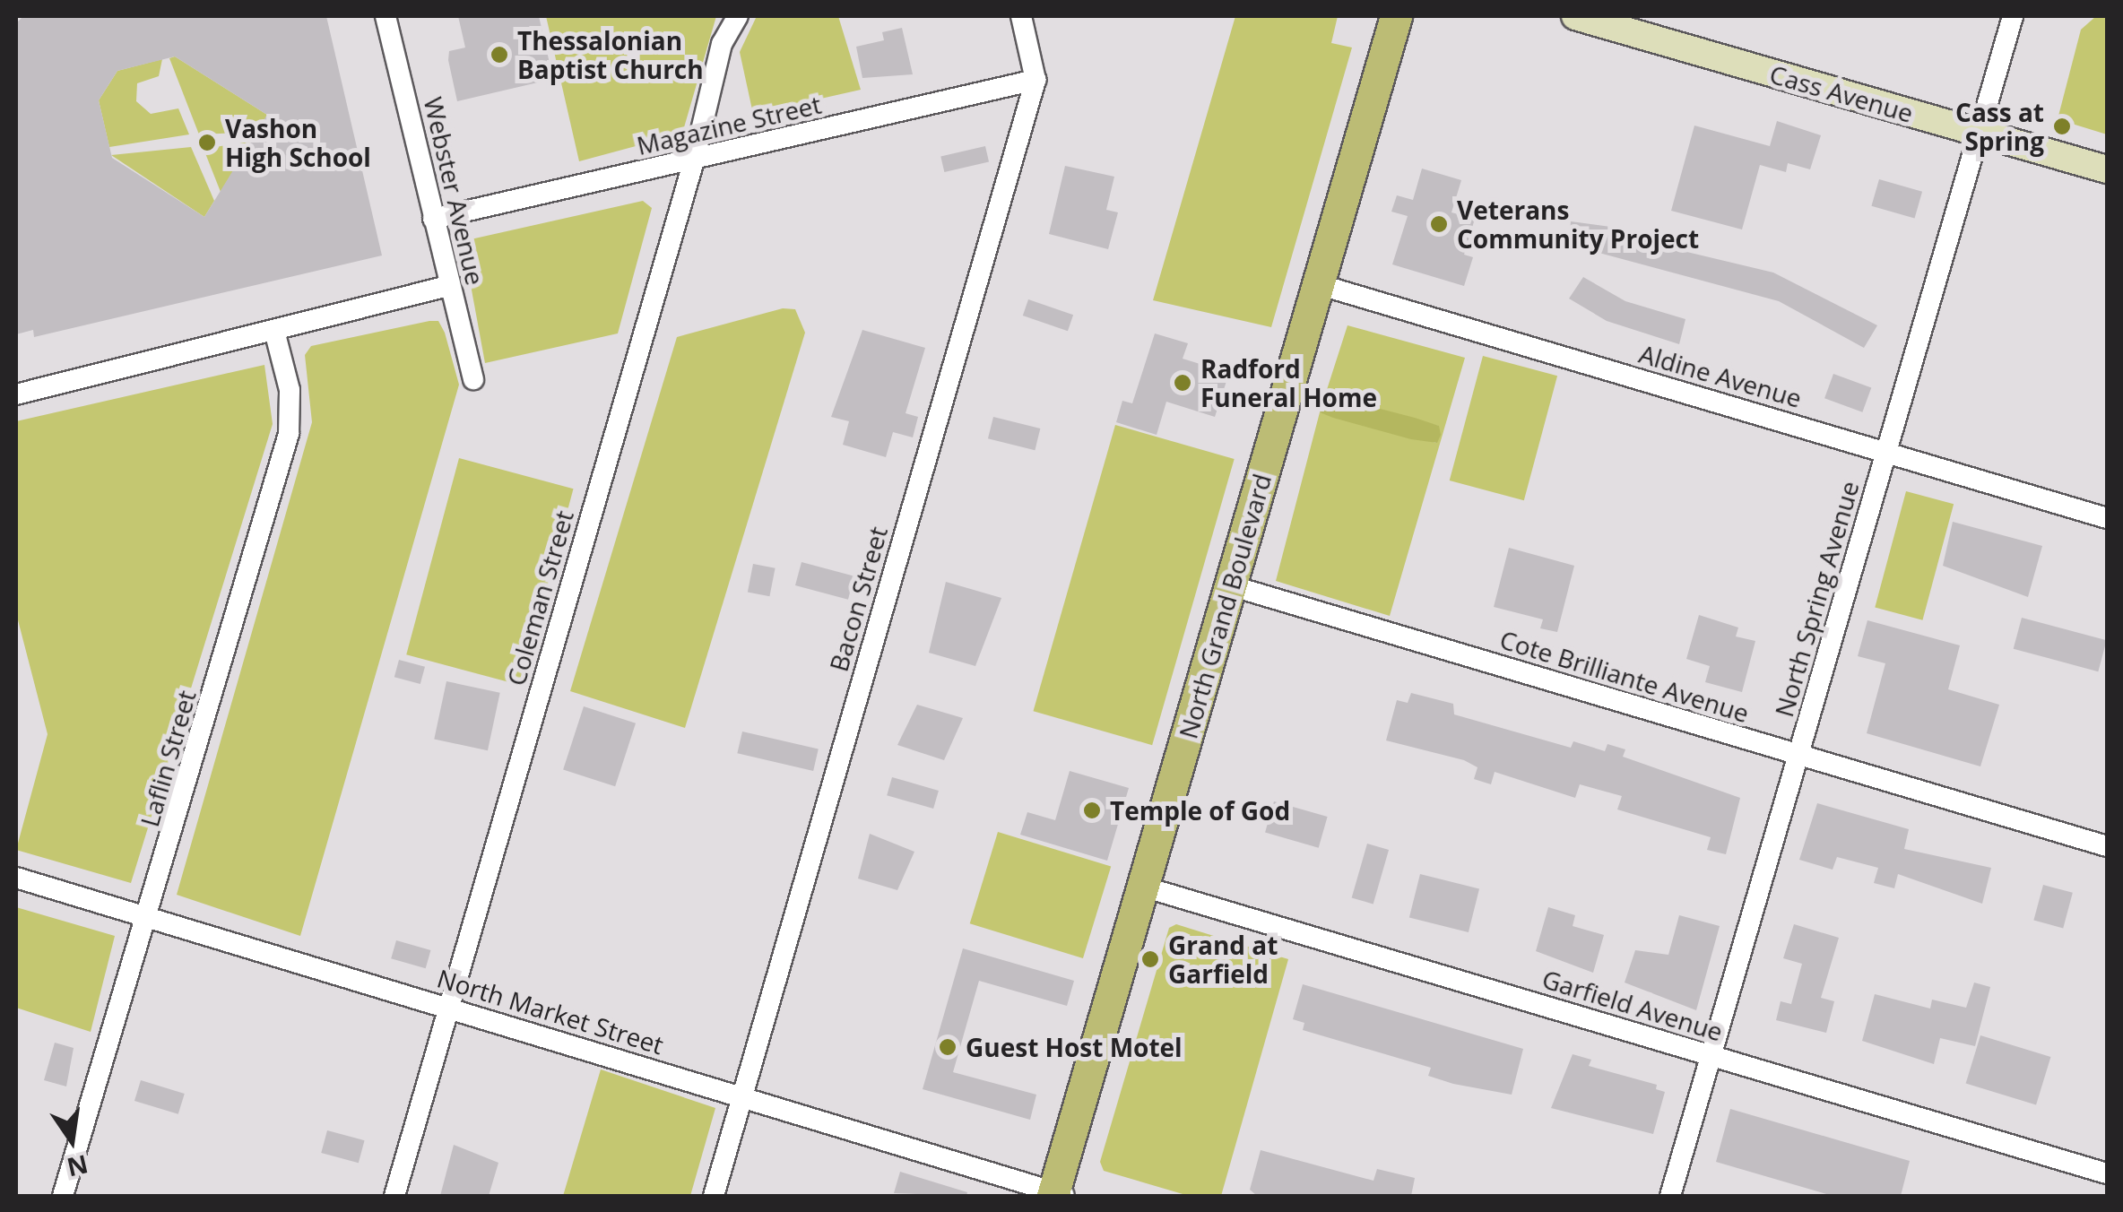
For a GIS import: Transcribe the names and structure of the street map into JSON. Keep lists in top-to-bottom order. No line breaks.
{"streets":{"main road":["Cass Avenue","North Grand Boulevard"],"street":["Magazine Street","Webster Avenue","Aldine Avenue","Coleman Street","Bacon Street","North Spring Avenue","Cote Brilliante Avenue","Laflin Street","Garfield Avenue","North Market Street"]},"crossings":[["Cass Avenue","North Spring Avenue"],["Magazine Street","Webster Avenue"],["Magazine Street","Coleman Street"],["Magazine Street","Bacon Street"],["Aldine Avenue","North Spring Avenue"],["Aldine Avenue","North Grand Boulevard"],["Coleman Street","North Market Street"],["Bacon Street","North Market Street"],["North Spring Avenue","Cote Brilliante Avenue"],["North Spring Avenue","Garfield Avenue"],["North Grand Boulevard","Cote Brilliante Avenue"],["North Grand Boulevard","Garfield Avenue"],["North Grand Boulevard","North Market Street"],["Laflin Street","North Market Street"]],"places":["Thessalonian Baptist Church","Cass at Spring","Vashon High School","Veterans Community Project","Radford Funeral Home","Temple of God","Grand at Garfield","Guest Host Motel"],"north":"bottom"}
